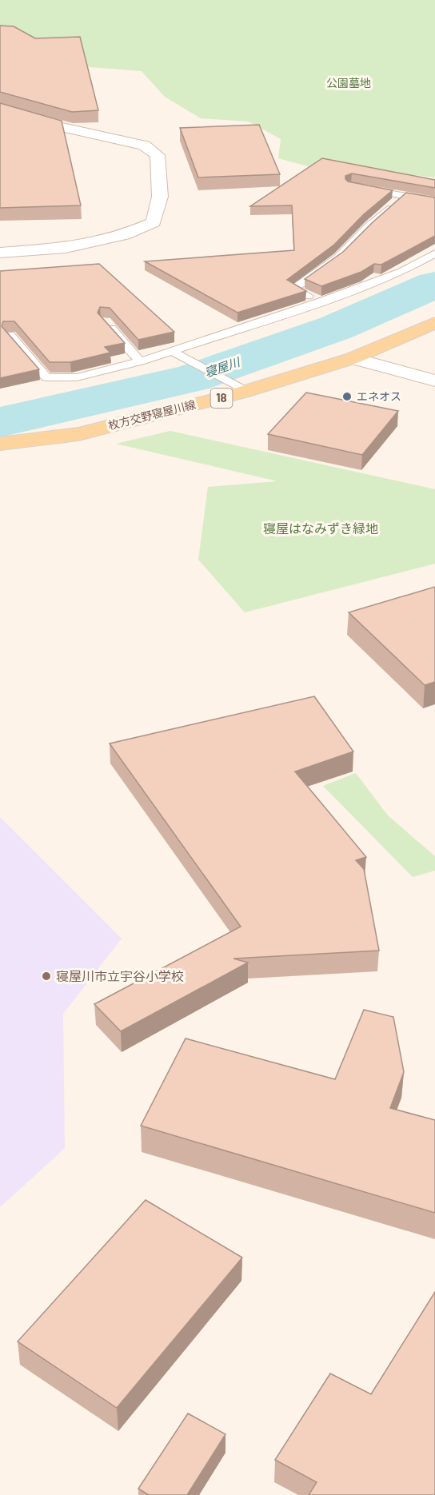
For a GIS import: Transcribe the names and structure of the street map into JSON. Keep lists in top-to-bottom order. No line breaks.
{"streets":{"main road":["18","枚方交野寝屋川線"]},"water":["寝屋川"],"parks":["公園墓地","寝屋はなみずき緑地"],"places":["エネオス","寝屋川市立宇谷小学校"]}
